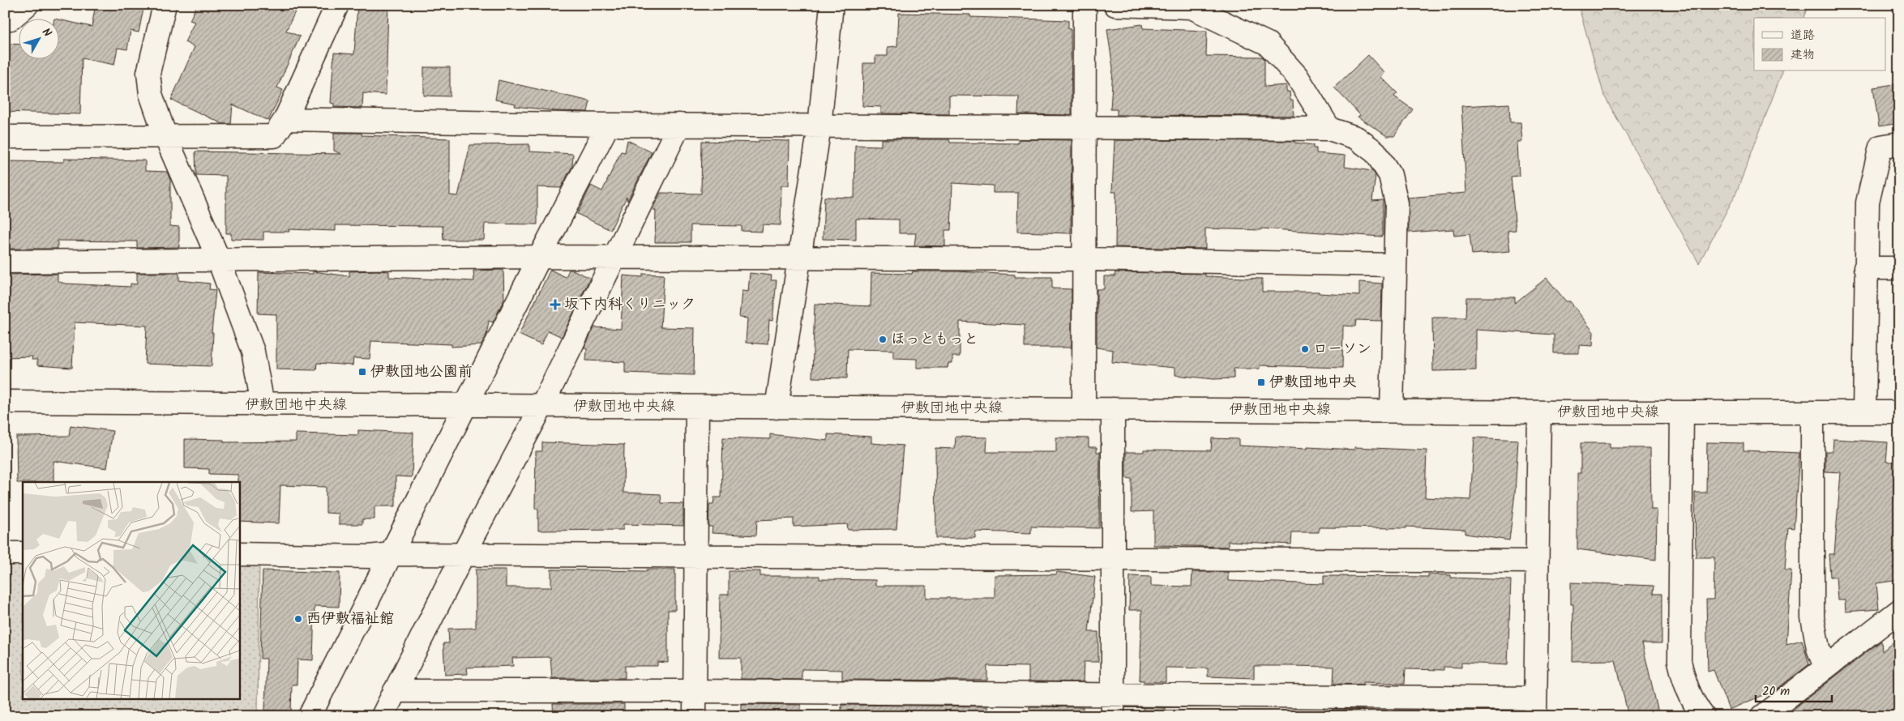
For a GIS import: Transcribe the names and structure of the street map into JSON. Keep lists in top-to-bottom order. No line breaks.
{"streets":{"street":["伊敷団地中央線"]},"places":{"health":["坂下内科くりニック"],"other":["ほっともっと","ローソン","西伊敷福祉館"],"transit":["伊敷団地公園前","伊敷団地中央"]},"legend":["道路","建物"],"scale_bar":"20 m","north":"top right"}
